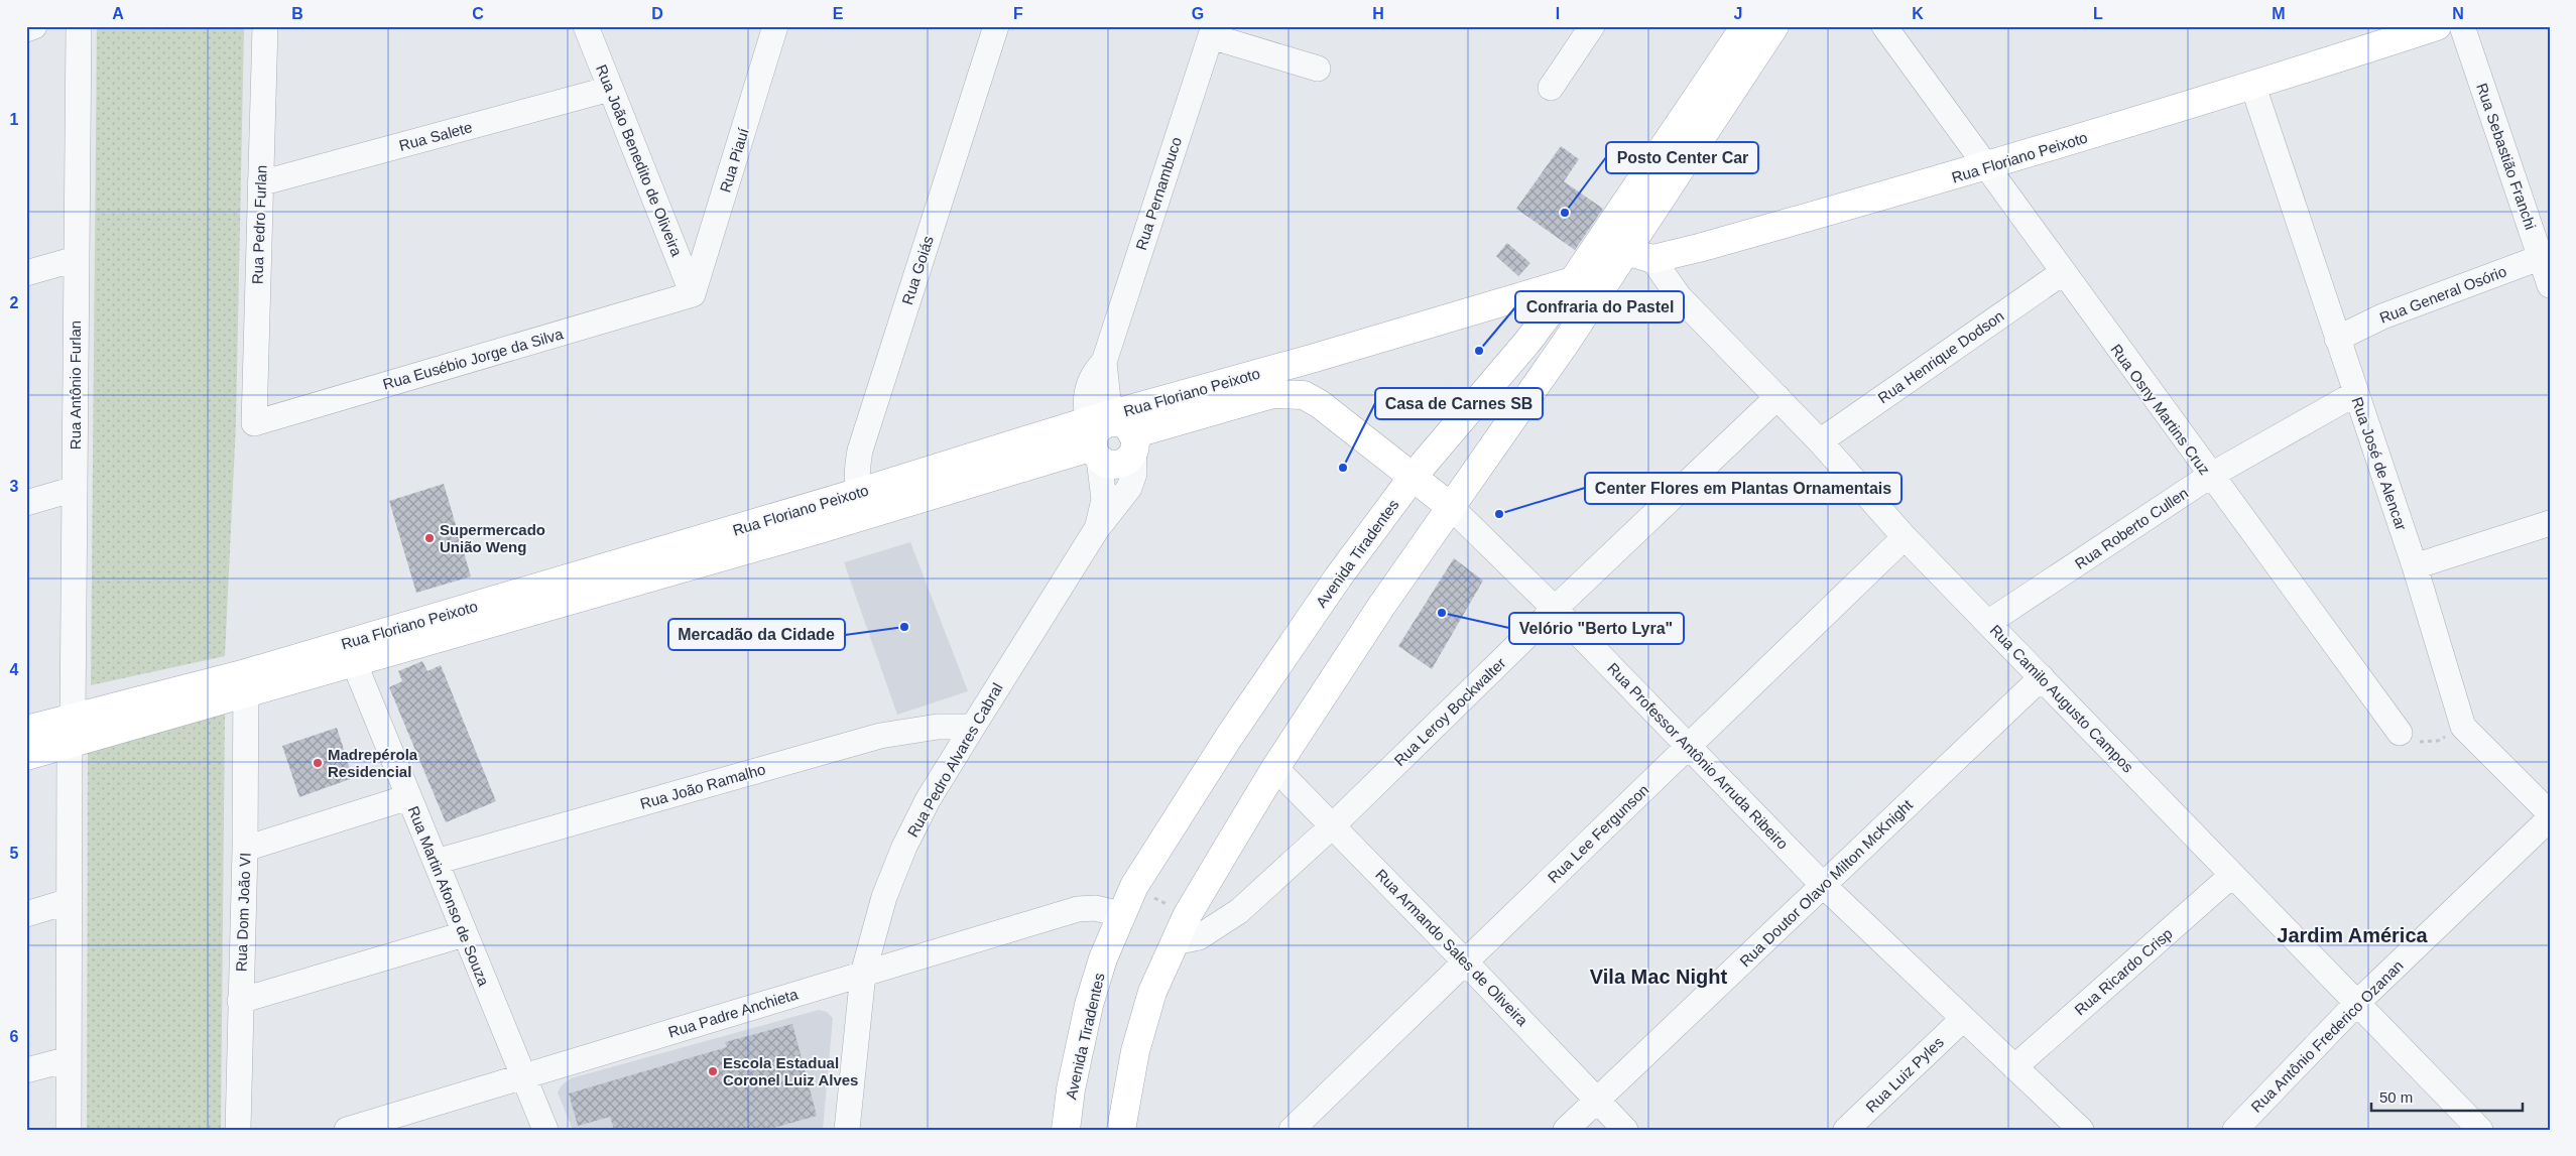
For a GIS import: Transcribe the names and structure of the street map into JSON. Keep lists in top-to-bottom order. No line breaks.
{"streets":{"main road":["Rua Floriano Peixoto","Avenida Tiradentes","Rua Professor Antônio Arruda Ribeiro"],"street":["Rua Salete","Rua Sebastião Franchi","Rua João Benedito de Oliveira","Rua Piauí","Rua Pernambuco","Rua Pedro Furlan","Rua Goiás","Rua General Osório","Rua Henrique Dodson","Rua Eusébio Jorge da Silva","Rua Antônio Furlan","Rua Osny Martins Cruz","Rua José de Alencar","Rua Roberto Cullen","Rua Camilo Augusto Campos","Rua Leroy Bockwalter","Rua Pedro Alvares Cabral","Rua João Ramalho","Rua Lee Fergunson","Rua Doutor Olavo Milton McKnight","Rua Martin Afonso de Souza","Rua Dom João VI","Rua Armando Sales de Oliveira","Rua Ricardo Crisp","Rua Padre Anchieta","Rua Antônio Frederico Ozanan","Rua Luiz Pyles"]},"crossings":[["Rua Salete","Rua João Benedito de Oliveira"],["Rua Salete","Rua Pedro Furlan"],["Rua Sebastião Franchi","Rua General Osório"],["Rua Floriano Peixoto","Rua Pernambuco"],["Rua Floriano Peixoto","Rua Goiás"],["Rua Floriano Peixoto","Rua Antônio Furlan"],["Rua Floriano Peixoto","Rua Osny Martins Cruz"],["Rua Floriano Peixoto","Rua José de Alencar"],["Rua Floriano Peixoto","Avenida Tiradentes"],["Rua Floriano Peixoto","Rua Camilo Augusto Campos"],["Rua Floriano Peixoto","Rua Professor Antônio Arruda Ribeiro"],["Rua Floriano Peixoto","Rua Pedro Alvares Cabral"],["Rua Floriano Peixoto","Rua Martin Afonso de Souza"],["Rua Floriano Peixoto","Rua Dom João VI"],["Rua João Benedito de Oliveira","Rua Piauí"],["Rua João Benedito de Oliveira","Rua Eusébio Jorge da Silva"],["Rua Piauí","Rua Eusébio Jorge da Silva"],["Rua Pernambuco","Rua Pedro Alvares Cabral"],["Rua Pedro Furlan","Rua Eusébio Jorge da Silva"],["Rua General Osório","Rua José de Alencar"],["Rua Henrique Dodson","Rua Osny Martins Cruz"],["Rua Henrique Dodson","Rua Camilo Augusto Campos"],["Rua Osny Martins Cruz","Rua Roberto Cullen"],["Rua José de Alencar","Rua Roberto Cullen"],["Rua Roberto Cullen","Rua Camilo Augusto Campos"],["Avenida Tiradentes","Rua Professor Antônio Arruda Ribeiro"],["Avenida Tiradentes","Rua Padre Anchieta"],["Rua Camilo Augusto Campos","Rua Leroy Bockwalter"],["Rua Camilo Augusto Campos","Rua Lee Fergunson"],["Rua Camilo Augusto Campos","Rua Doutor Olavo Milton McKnight"],["Rua Camilo Augusto Campos","Rua Ricardo Crisp"],["Rua Camilo Augusto Campos","Rua Antônio Frederico Ozanan"],["Rua Leroy Bockwalter","Rua Professor Antônio Arruda Ribeiro"],["Rua Leroy Bockwalter","Rua Armando Sales de Oliveira"],["Rua Professor Antônio Arruda Ribeiro","Rua Lee Fergunson"],["Rua Professor Antônio Arruda Ribeiro","Rua Doutor Olavo Milton McKnight"],["Rua Professor Antônio Arruda Ribeiro","Rua Ricardo Crisp"],["Rua Professor Antônio Arruda Ribeiro","Rua Luiz Pyles"],["Rua Pedro Alvares Cabral","Rua João Ramalho"],["Rua Pedro Alvares Cabral","Rua Padre Anchieta"],["Rua João Ramalho","Rua Martin Afonso de Souza"],["Rua Lee Fergunson","Rua Armando Sales de Oliveira"],["Rua Doutor Olavo Milton McKnight","Rua Armando Sales de Oliveira"],["Rua Martin Afonso de Souza","Rua Padre Anchieta"]],"districts":["Jardim América","Vila Mac Night"],"places":["Posto Center Car","Confraria do Pastel","Casa de Carnes SB","Center Flores em Plantas Ornamentais","Supermercado União Weng","Velório \"Berto Lyra\"","Mercadão da Cidade","Madrepérola Residencial","Escola Estadual Coronel Luiz Alves"],"scale_bar":"50 m","grid":{"columns":["A","B","C","D","E","F","G","H","I","J","K","L","M","N"],"rows":["1","2","3","4","5","6"]}}
